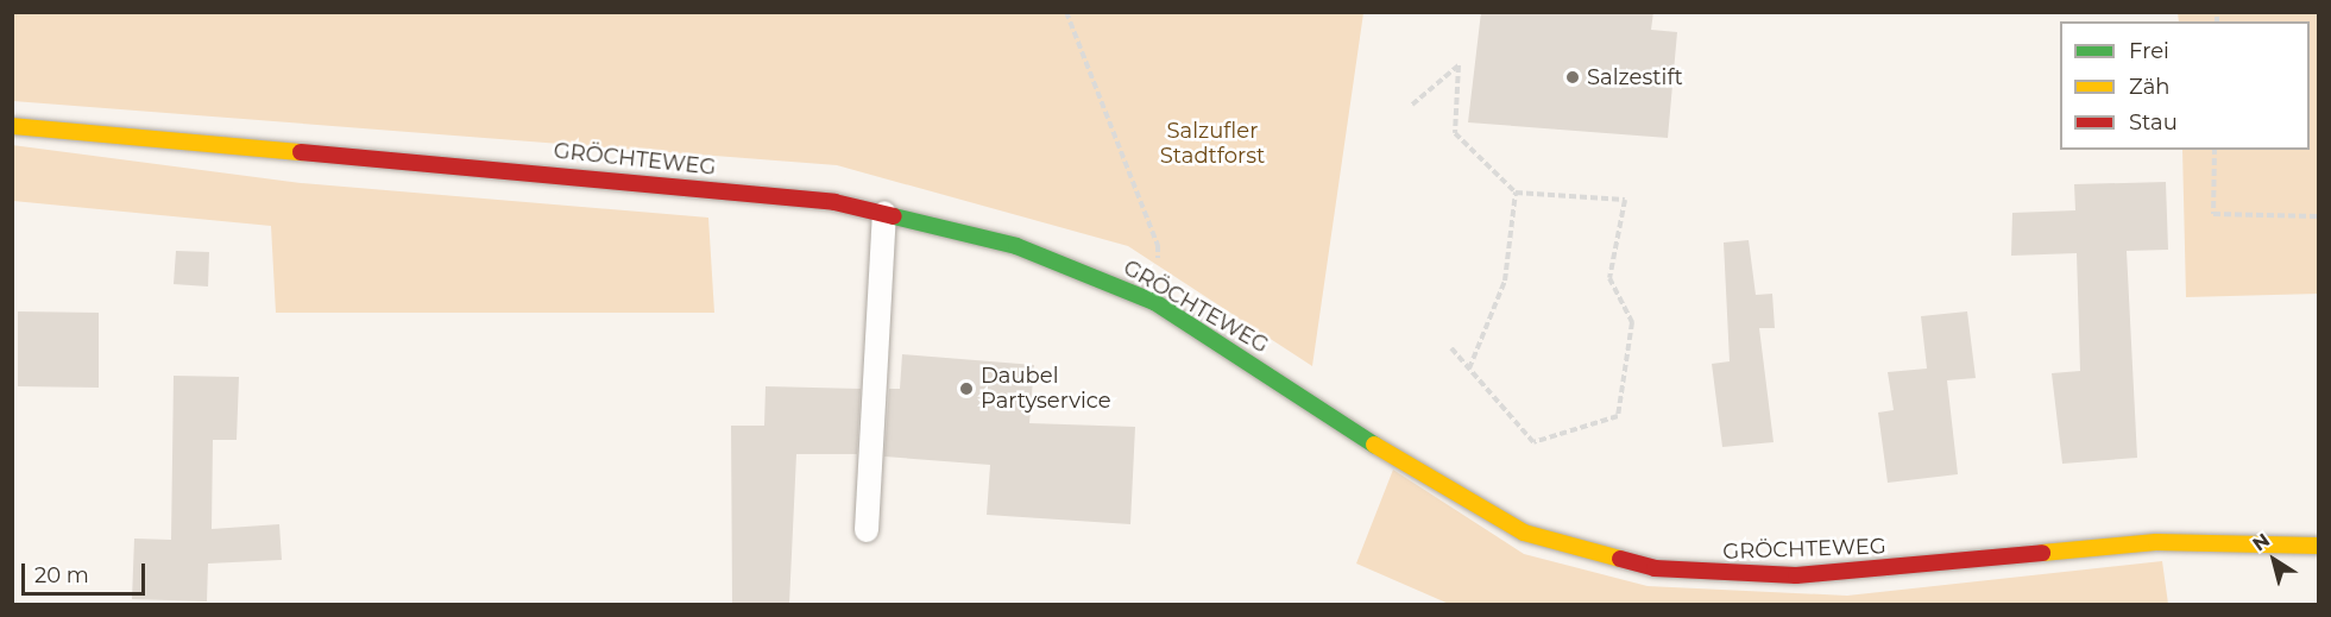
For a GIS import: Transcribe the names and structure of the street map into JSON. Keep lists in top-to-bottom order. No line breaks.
{"streets":{"street":["GRÖCHTEWEG"]},"parks":["Salzufler Stadtforst"],"places":["Salzestift","Daubel Partyservice"],"legend":["Frei","Zäh","Stau"],"scale_bar":"20 m","north":"top left"}
